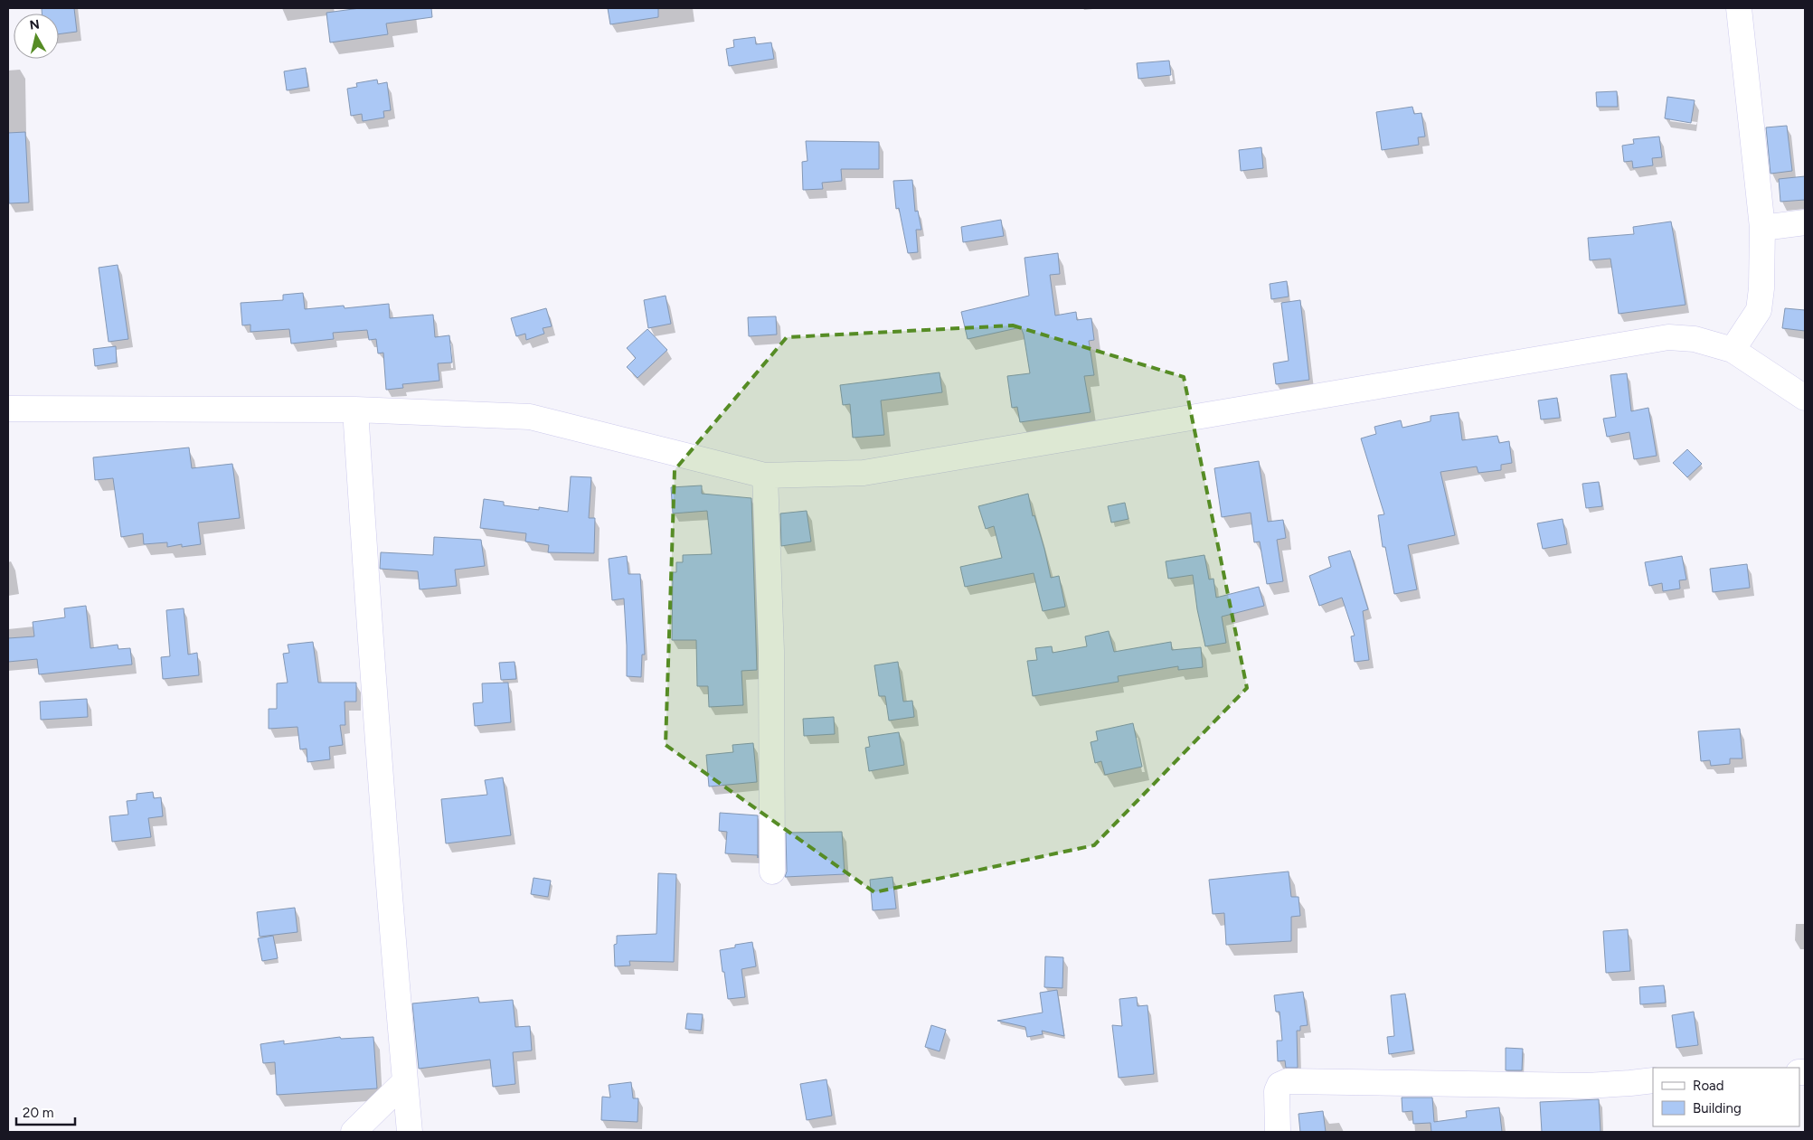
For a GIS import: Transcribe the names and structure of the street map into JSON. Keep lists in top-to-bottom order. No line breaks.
{"legend":["Road","Building"],"scale_bar":"20 m","north":"top"}
